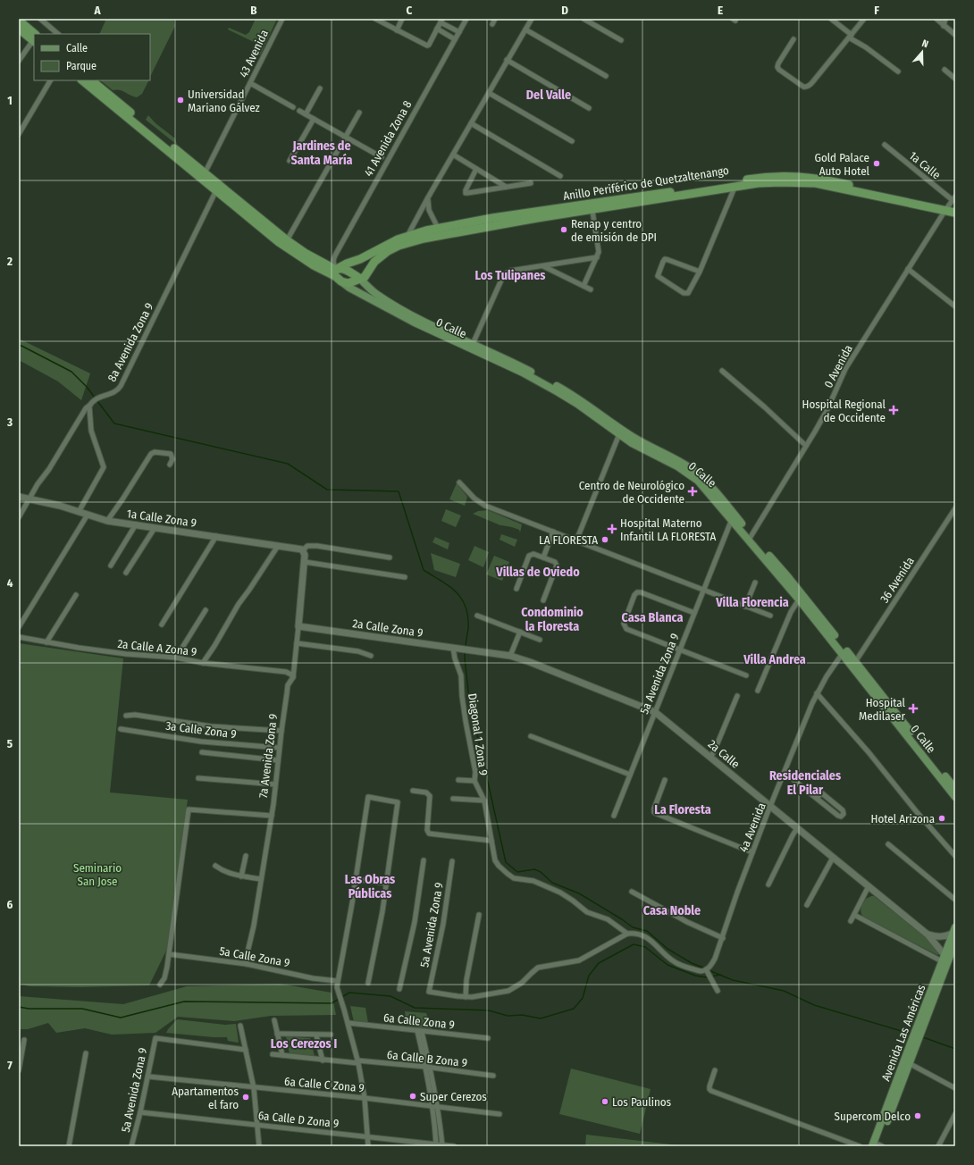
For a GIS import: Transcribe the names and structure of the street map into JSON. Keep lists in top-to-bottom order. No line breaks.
{"streets":{"highway":["Anillo Periférico de Quetzaltenango"],"main road":["0 Calle","Avenida Las Américas"],"street":["43 Avenida","41 Avenida Zona 8","1a Calle","8a Avenida Zona 9","0 Avenida","1a Calle Zona 9","36 Avenida","2a Calle Zona 9","2a Calle A Zona 9","5a Avenida Zona 9","3a Calle Zona 9","Diagonal 1 Zona 9","2a Calle","7a Avenida Zona 9","4a Avenida","5a Calle Zona 9","6a Calle Zona 9","6a Calle B Zona 9","6a Calle C Zona 9","6a Calle D Zona 9"]},"crossings":[["41 Avenida Zona 8","Anillo Periférico de Quetzaltenango"],["41 Avenida Zona 8","0 Calle"],["1a Calle","Anillo Periférico de Quetzaltenango"],["1a Calle","0 Avenida"],["Anillo Periférico de Quetzaltenango","0 Calle"],["Anillo Periférico de Quetzaltenango","0 Avenida"],["0 Calle","0 Avenida"],["0 Calle","36 Avenida"],["0 Calle","5a Avenida Zona 9"],["0 Calle","4a Avenida"],["1a Calle Zona 9","7a Avenida Zona 9"],["2a Calle Zona 9","Diagonal 1 Zona 9"],["2a Calle Zona 9","2a Calle"],["2a Calle Zona 9","7a Avenida Zona 9"],["2a Calle A Zona 9","7a Avenida Zona 9"],["5a Avenida Zona 9","2a Calle"],["5a Avenida Zona 9","6a Calle C Zona 9"],["5a Avenida Zona 9","6a Calle D Zona 9"],["3a Calle Zona 9","7a Avenida Zona 9"],["2a Calle","4a Avenida"],["2a Calle","Avenida Las Américas"],["7a Avenida Zona 9","5a Calle Zona 9"]],"districts":["Del Valle","Jardines de Santa María","Los Tulipanes","Villas de Oviedo","Villa Florencia","Condominio la Floresta","Casa Blanca","Villa Andrea","Residenciales El Pilar","La Floresta","Las Obras Públicas","Casa Noble","Los Cerezos I"],"parks":["Seminario San Jose"],"places":{"other":["Universidad Mariano Gálvez","Gold Palace Auto Hotel","Renap y centro de emisión de DPI","LA FLORESTA","Hotel Arizona","Super Cerezos","Apartamentos el faro","Los Paulinos","Supercom Delco"],"health":["Hospital Regional de Occidente","Centro de Neurológico de Occidente","Hospital Materno Infantil LA FLORESTA","Hospital Medilaser"]},"legend":["Calle","Parque"],"north":"top","grid":{"columns":["A","B","C","D","E","F"],"rows":["1","2","3","4","5","6","7"]}}
